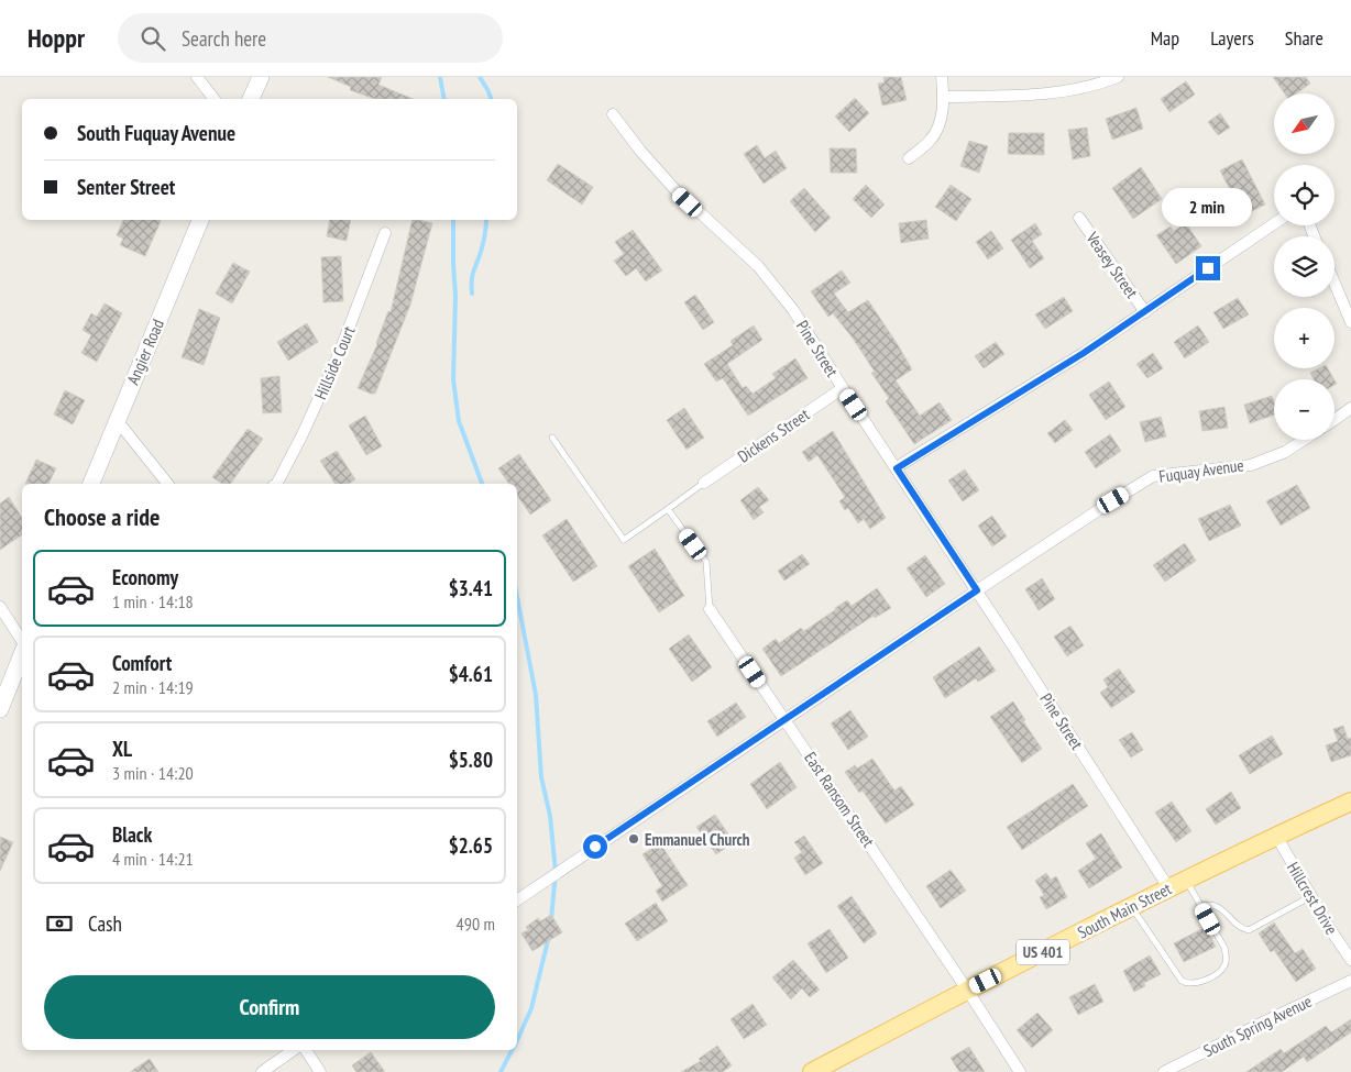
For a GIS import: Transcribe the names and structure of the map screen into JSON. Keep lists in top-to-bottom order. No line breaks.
{"streets":{"main road":["South Main Street","US 401"],"street":["Veasey Street","Pine Street","Angier Road","Hillside Court","Dickens Street","Fuquay Avenue","East Ransom Street","Hillcrest Drive","South Spring Avenue"]},"crossings":[["Pine Street","Dickens Street"],["Pine Street","Fuquay Avenue"],["Pine Street","South Main Street"],["Fuquay Avenue","East Ransom Street"],["East Ransom Street","South Main Street"],["Hillcrest Drive","South Main Street"]],"places":["Emmanuel Church"],"north":"bottom left","page":{"header":"Hoppr","search":"Search here","nav":["Map","Layers","Share"],"map_buttons":["+","−"],"banner":["South Fuquay Avenue","Senter Street"],"bubble":"2 min","heading":"Choose a ride","list":[{"name":"Economy","note":"1 min · 14:18","value":"$3.41"},{"name":"Comfort","note":"2 min · 14:19","value":"$4.61"},{"name":"XL","note":"3 min · 14:20","value":"$5.80"},{"name":"Black","note":"4 min · 14:21","value":"$2.65"}],"pay":["Cash","490 m"],"buttons":"Confirm"}}
